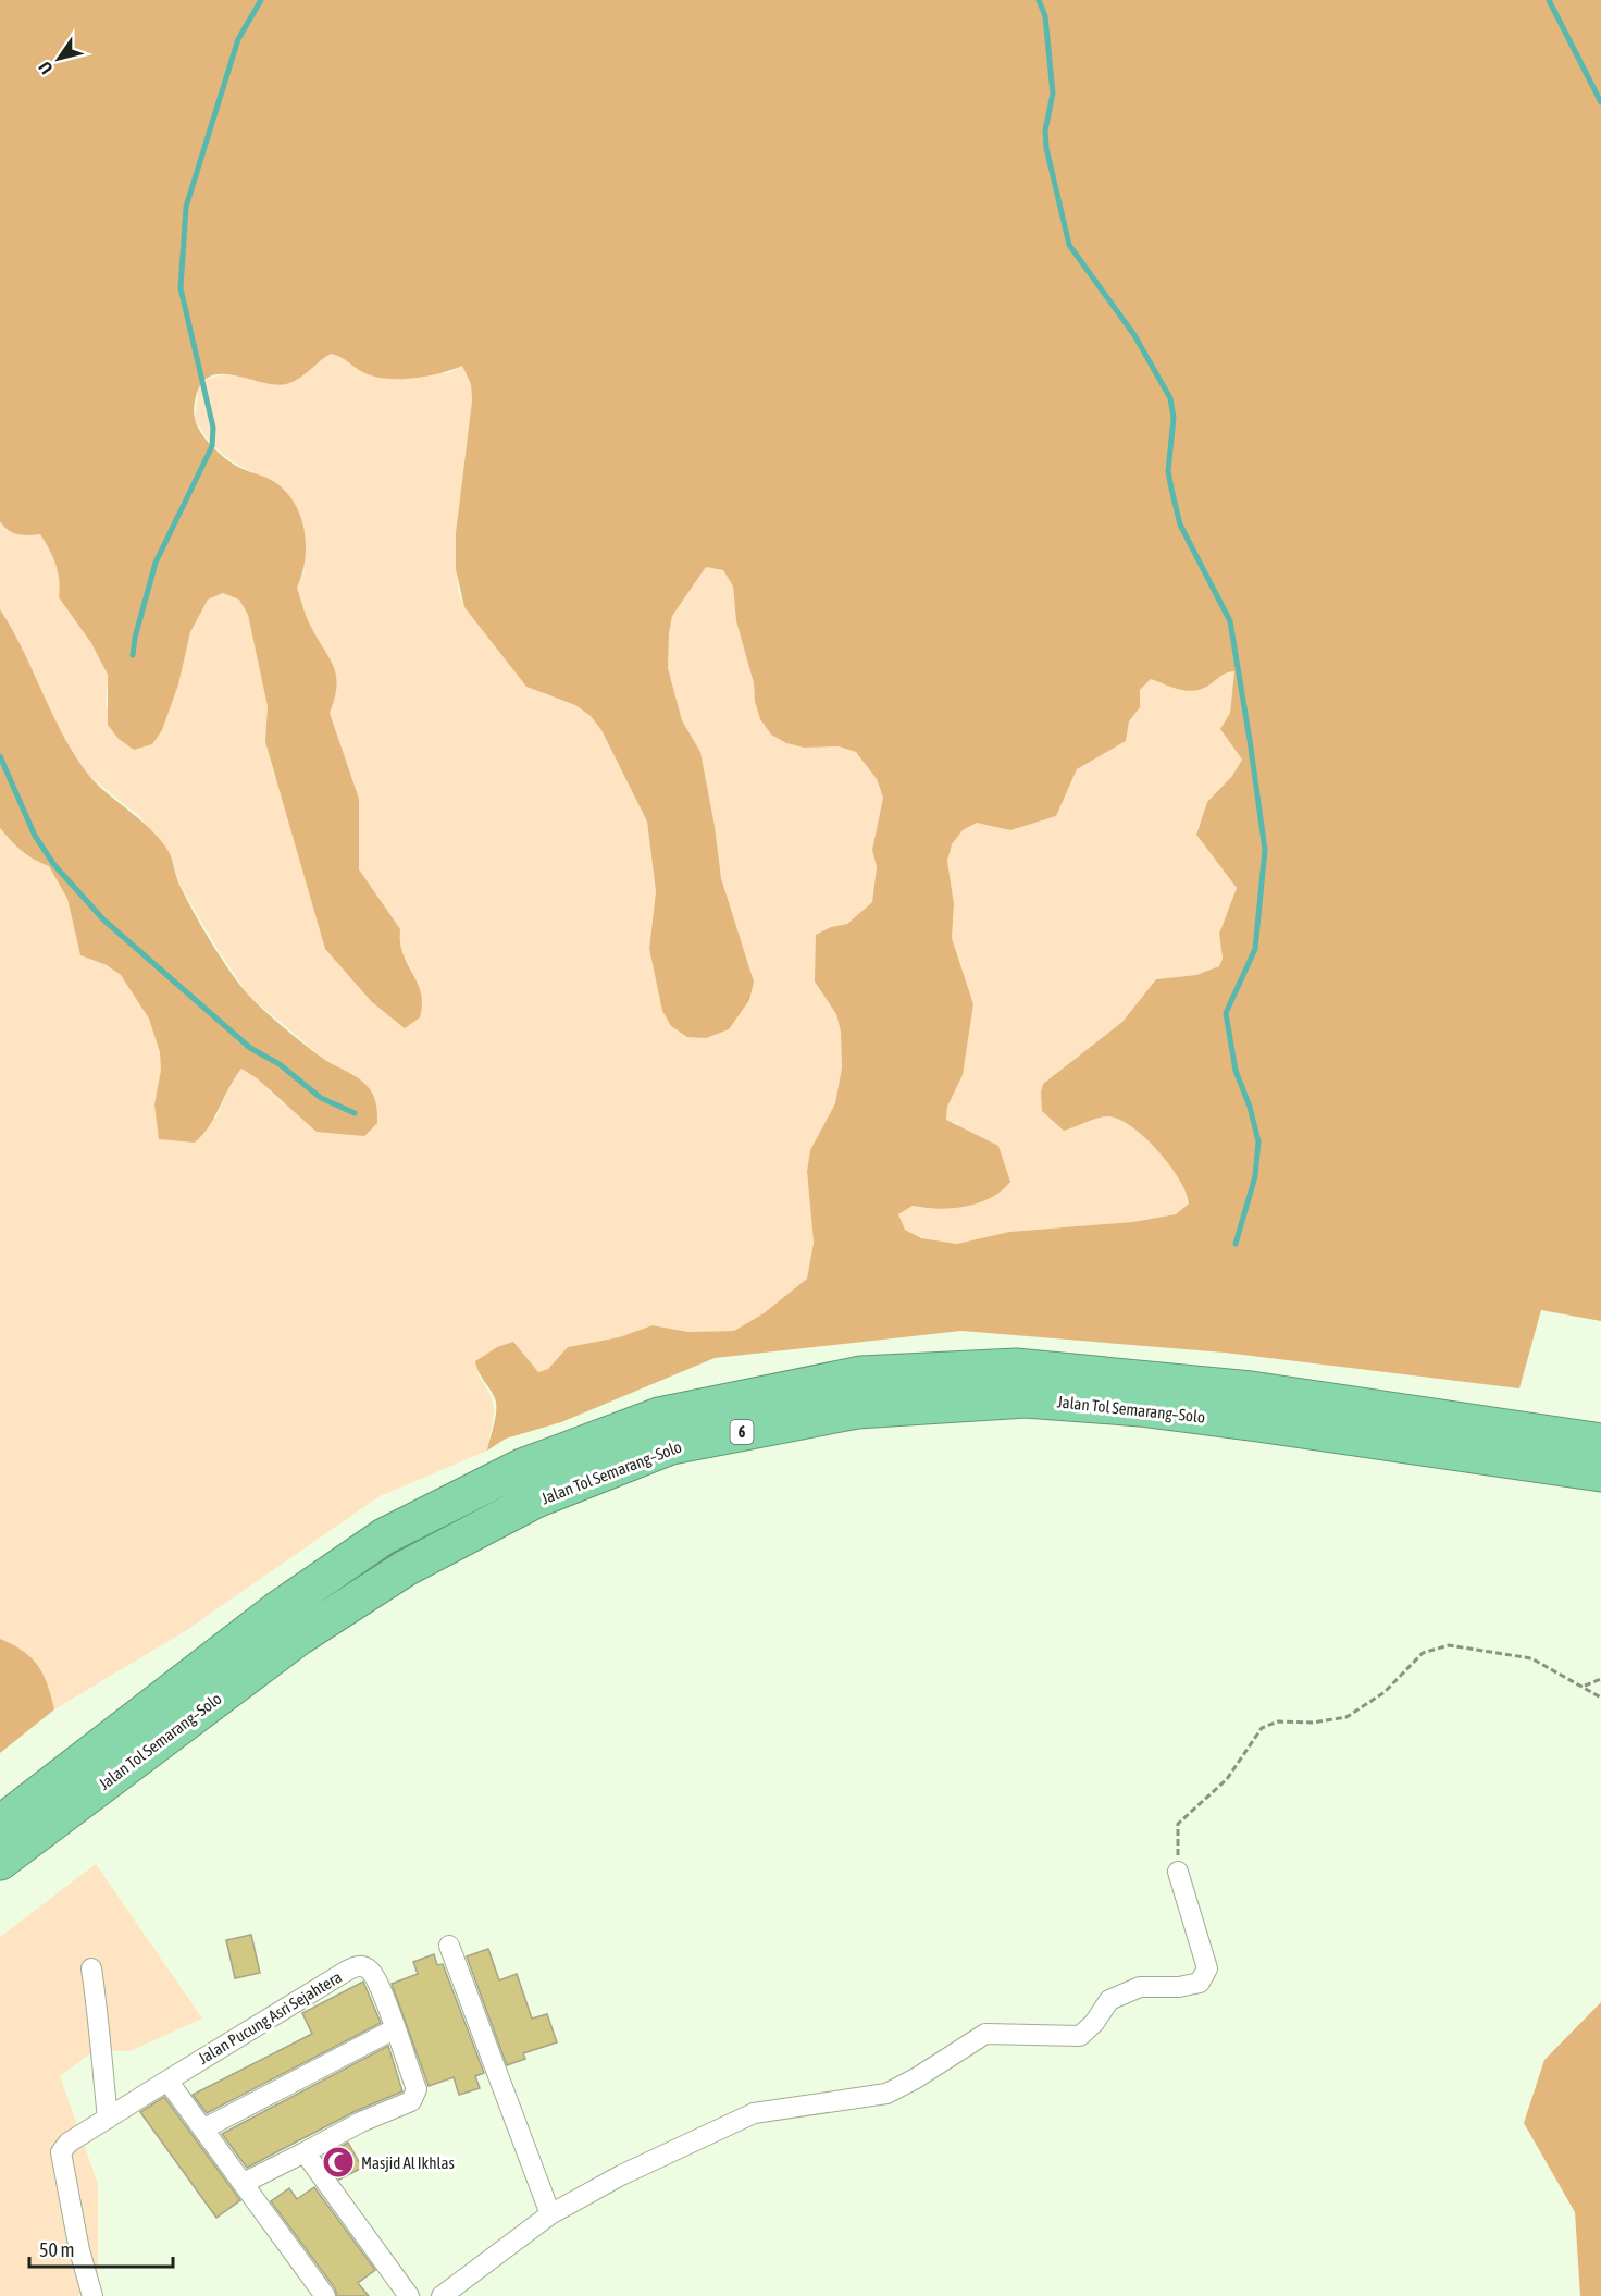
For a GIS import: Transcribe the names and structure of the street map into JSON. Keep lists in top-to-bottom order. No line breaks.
{"streets":{"highway":["Jalan Tol Semarang–Solo","6"],"street":["Jalan Pucung Asri Sejahtera"]},"places":{"mosque":["Masjid Al Ikhlas"]},"scale_bar":"50 m","north":"bottom left"}
